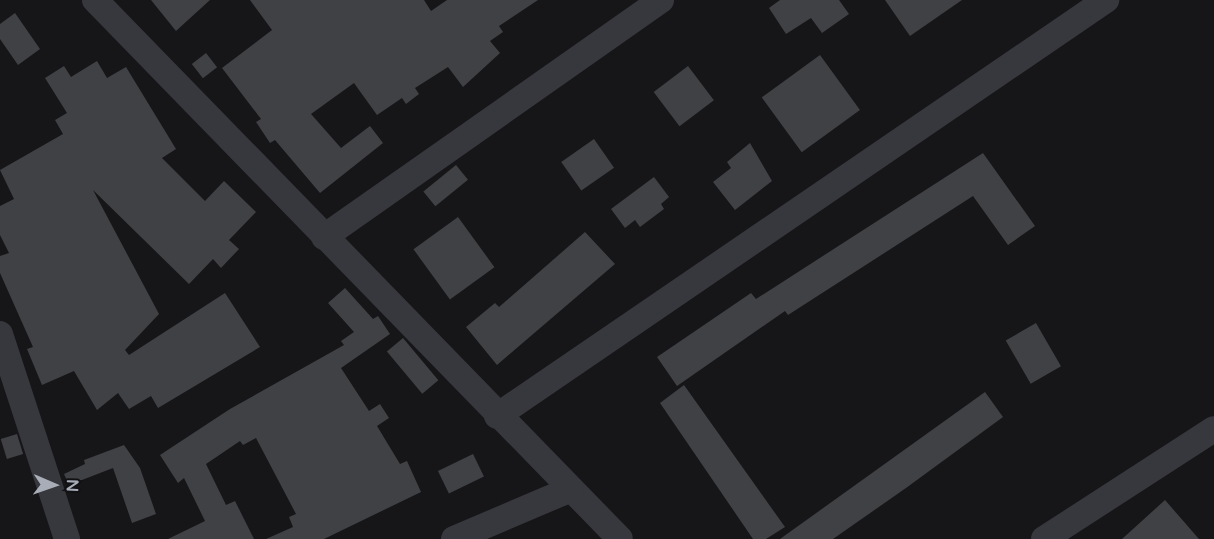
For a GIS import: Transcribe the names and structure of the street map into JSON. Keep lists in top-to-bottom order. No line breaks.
{"north":"right"}
